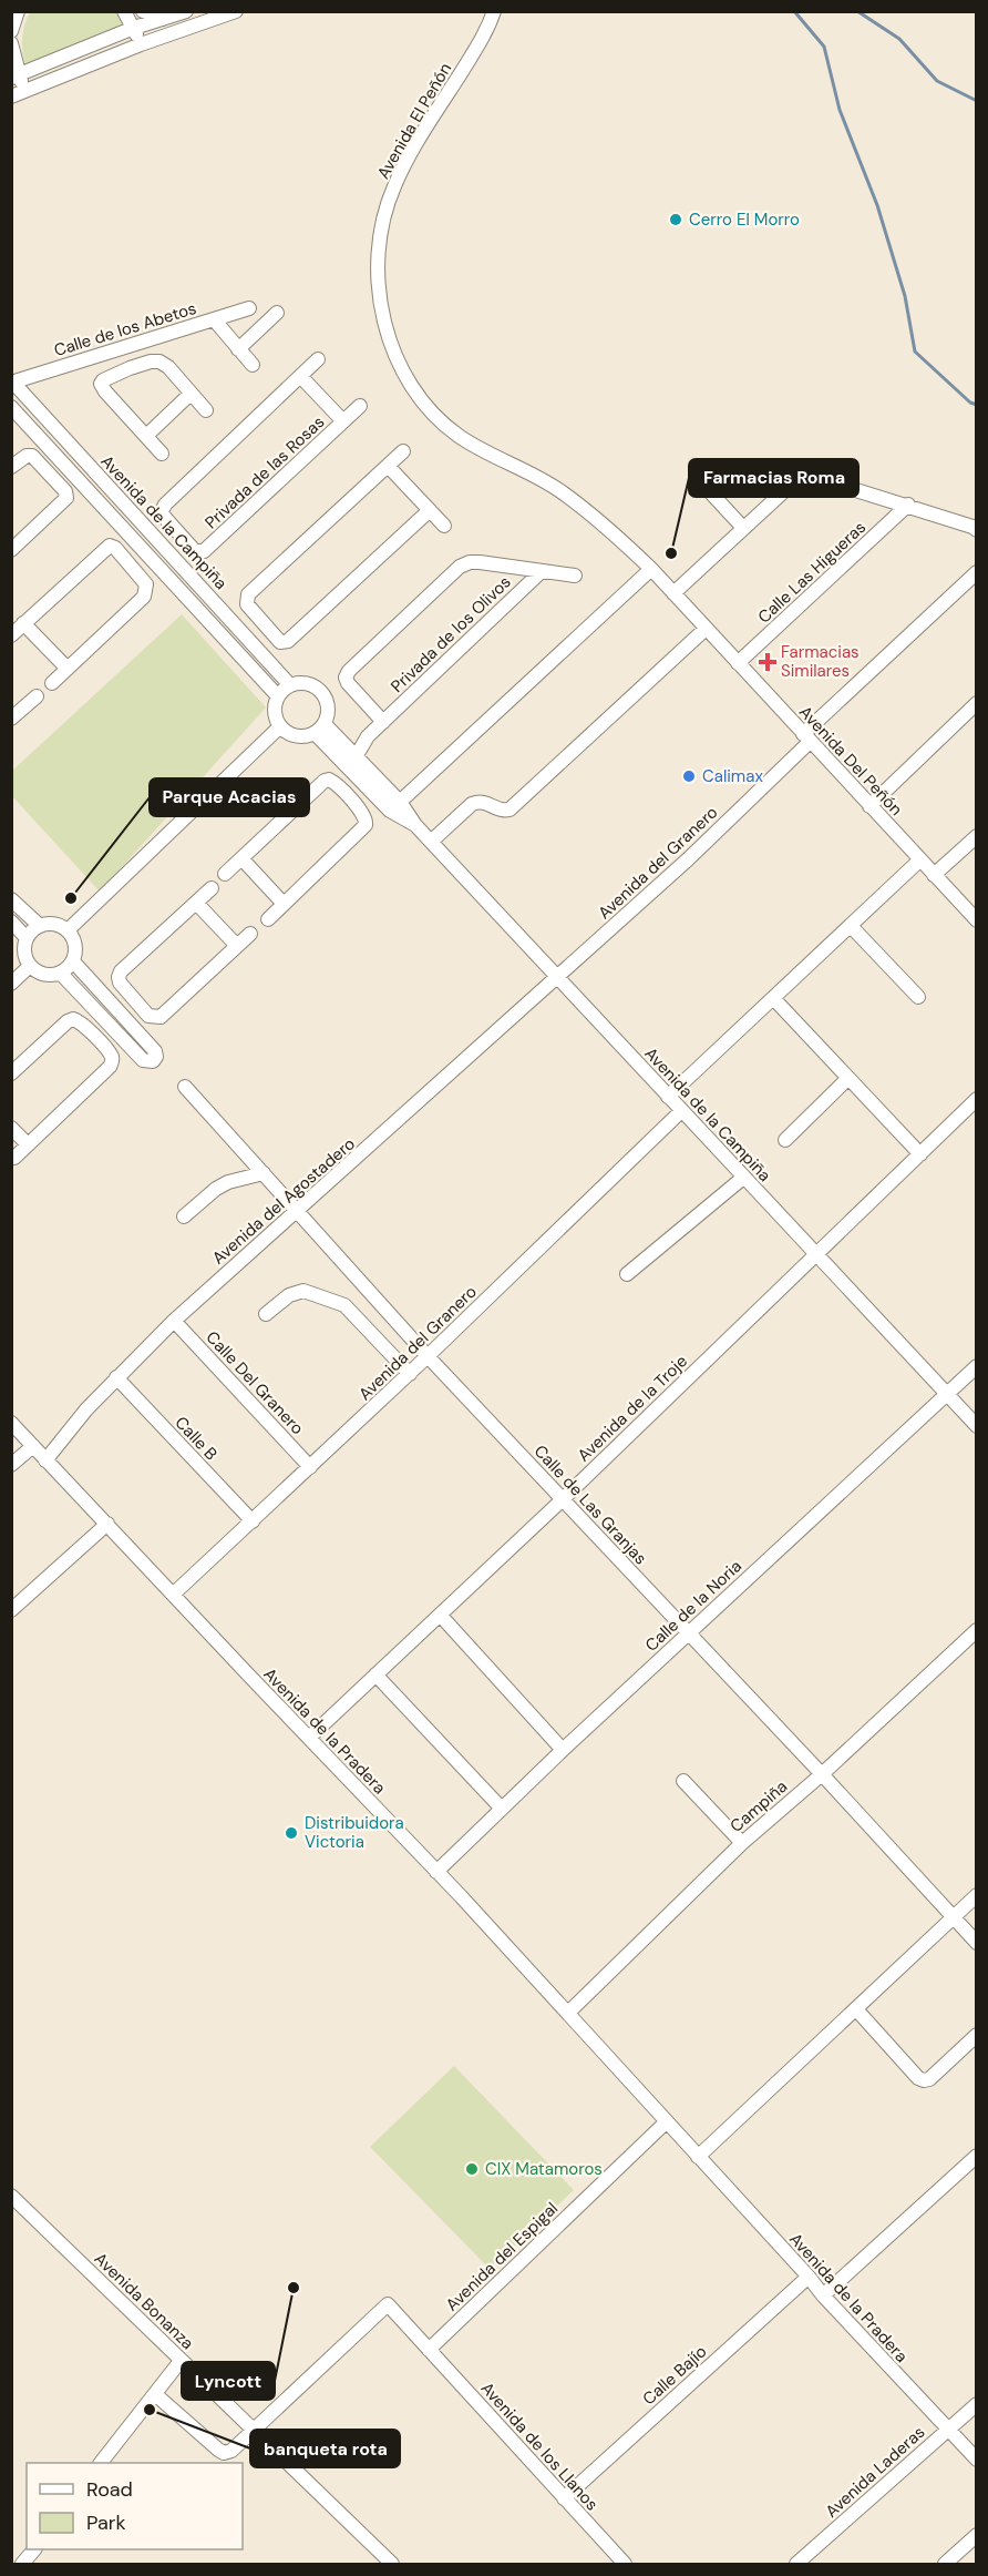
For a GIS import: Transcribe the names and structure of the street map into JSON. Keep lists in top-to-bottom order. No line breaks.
{"streets":{"street":["Avenida El Peñón","Calle de los Abetos","Privada de las Rosas","Avenida de la Campiña","Calle Las Higueras","Privada de los Olivos","Avenida Del Peñón","Avenida del Granero","Avenida del Agostadero","Calle Del Granero","Avenida de la Troje","Calle B","Calle de Las Granjas","Calle de la Noria","Avenida de la Pradera","Campiña","Avenida del Espigal","Avenida Bonanza","Calle Bajío","Avenida de los Llanos","Avenida Laderas"]},"crossings":[["Avenida El Peñón","Avenida Del Peñón"],["Calle de los Abetos","Avenida de la Campiña"],["Avenida de la Campiña","Privada de los Olivos"],["Avenida de la Campiña","Avenida del Granero"],["Avenida de la Campiña","Avenida del Agostadero"],["Avenida de la Campiña","Avenida de la Troje"],["Avenida de la Campiña","Calle de la Noria"],["Calle Las Higueras","Avenida Del Peñón"],["Avenida Del Peñón","Avenida del Granero"],["Avenida del Granero","Avenida del Agostadero"],["Avenida del Granero","Calle Del Granero"],["Avenida del Granero","Calle B"],["Avenida del Granero","Calle de Las Granjas"],["Avenida del Granero","Avenida de la Pradera"],["Avenida del Agostadero","Calle Del Granero"],["Avenida del Agostadero","Calle B"],["Avenida del Agostadero","Calle de Las Granjas"],["Avenida del Agostadero","Avenida de la Pradera"],["Avenida de la Troje","Calle de Las Granjas"],["Avenida de la Troje","Avenida de la Pradera"],["Calle de Las Granjas","Calle de la Noria"],["Calle de Las Granjas","Campiña"],["Calle de la Noria","Avenida de la Pradera"],["Avenida de la Pradera","Campiña"],["Avenida de la Pradera","Avenida del Espigal"],["Avenida de la Pradera","Calle Bajío"],["Avenida de la Pradera","Avenida Laderas"],["Avenida del Espigal","Avenida de los Llanos"],["Calle Bajío","Avenida de los Llanos"]],"places":{"other":["Cerro El Morro","Farmacias Roma","Calimax","Parque Acacias","Distribuidora Victoria","CIX Matamoros","Lyncott","banqueta rota"],"health":["Farmacias Similares"]},"legend":["Road","Park"]}
